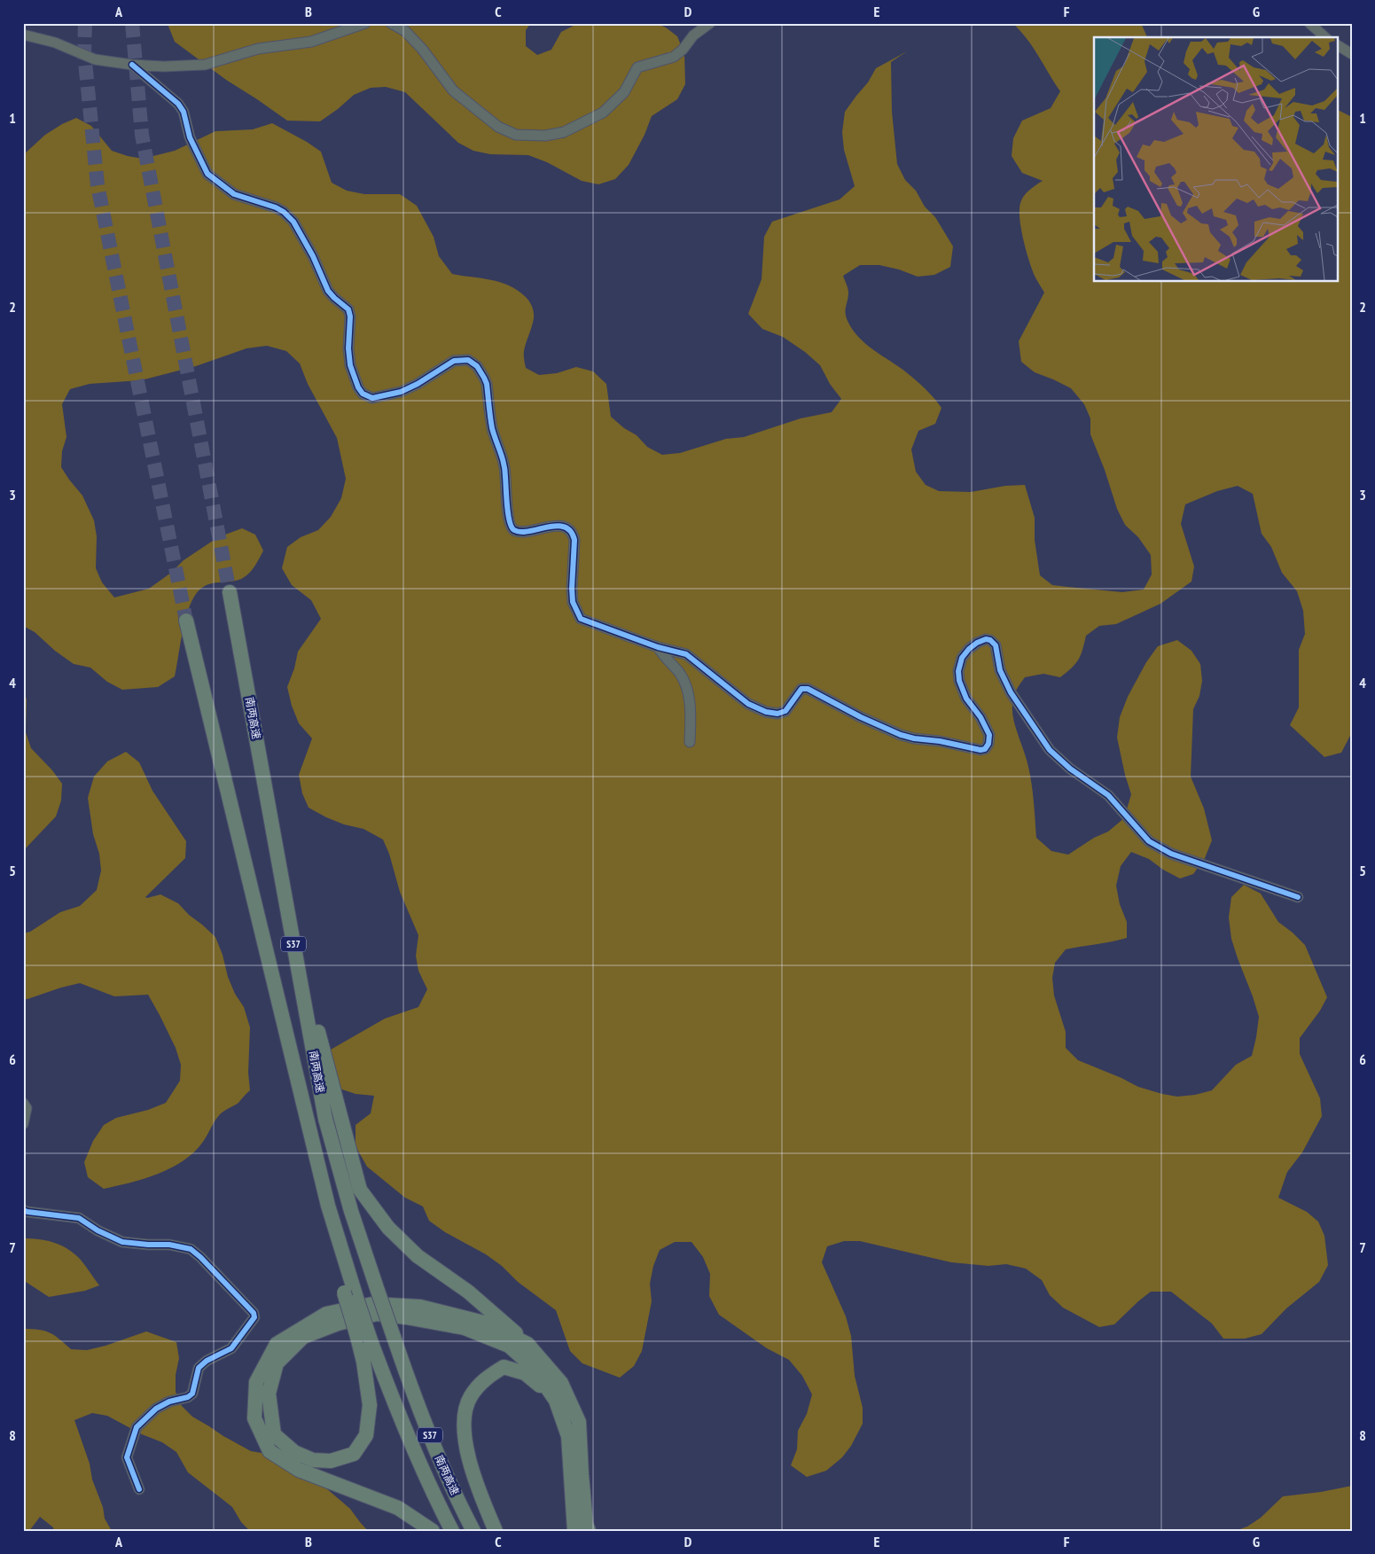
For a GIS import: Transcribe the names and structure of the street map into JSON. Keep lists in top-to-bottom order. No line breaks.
{"streets":{"highway":["南两高速","S37"]},"grid":{"columns":["A","B","C","D","E","F","G"],"rows":["1","2","3","4","5","6","7","8"]}}
